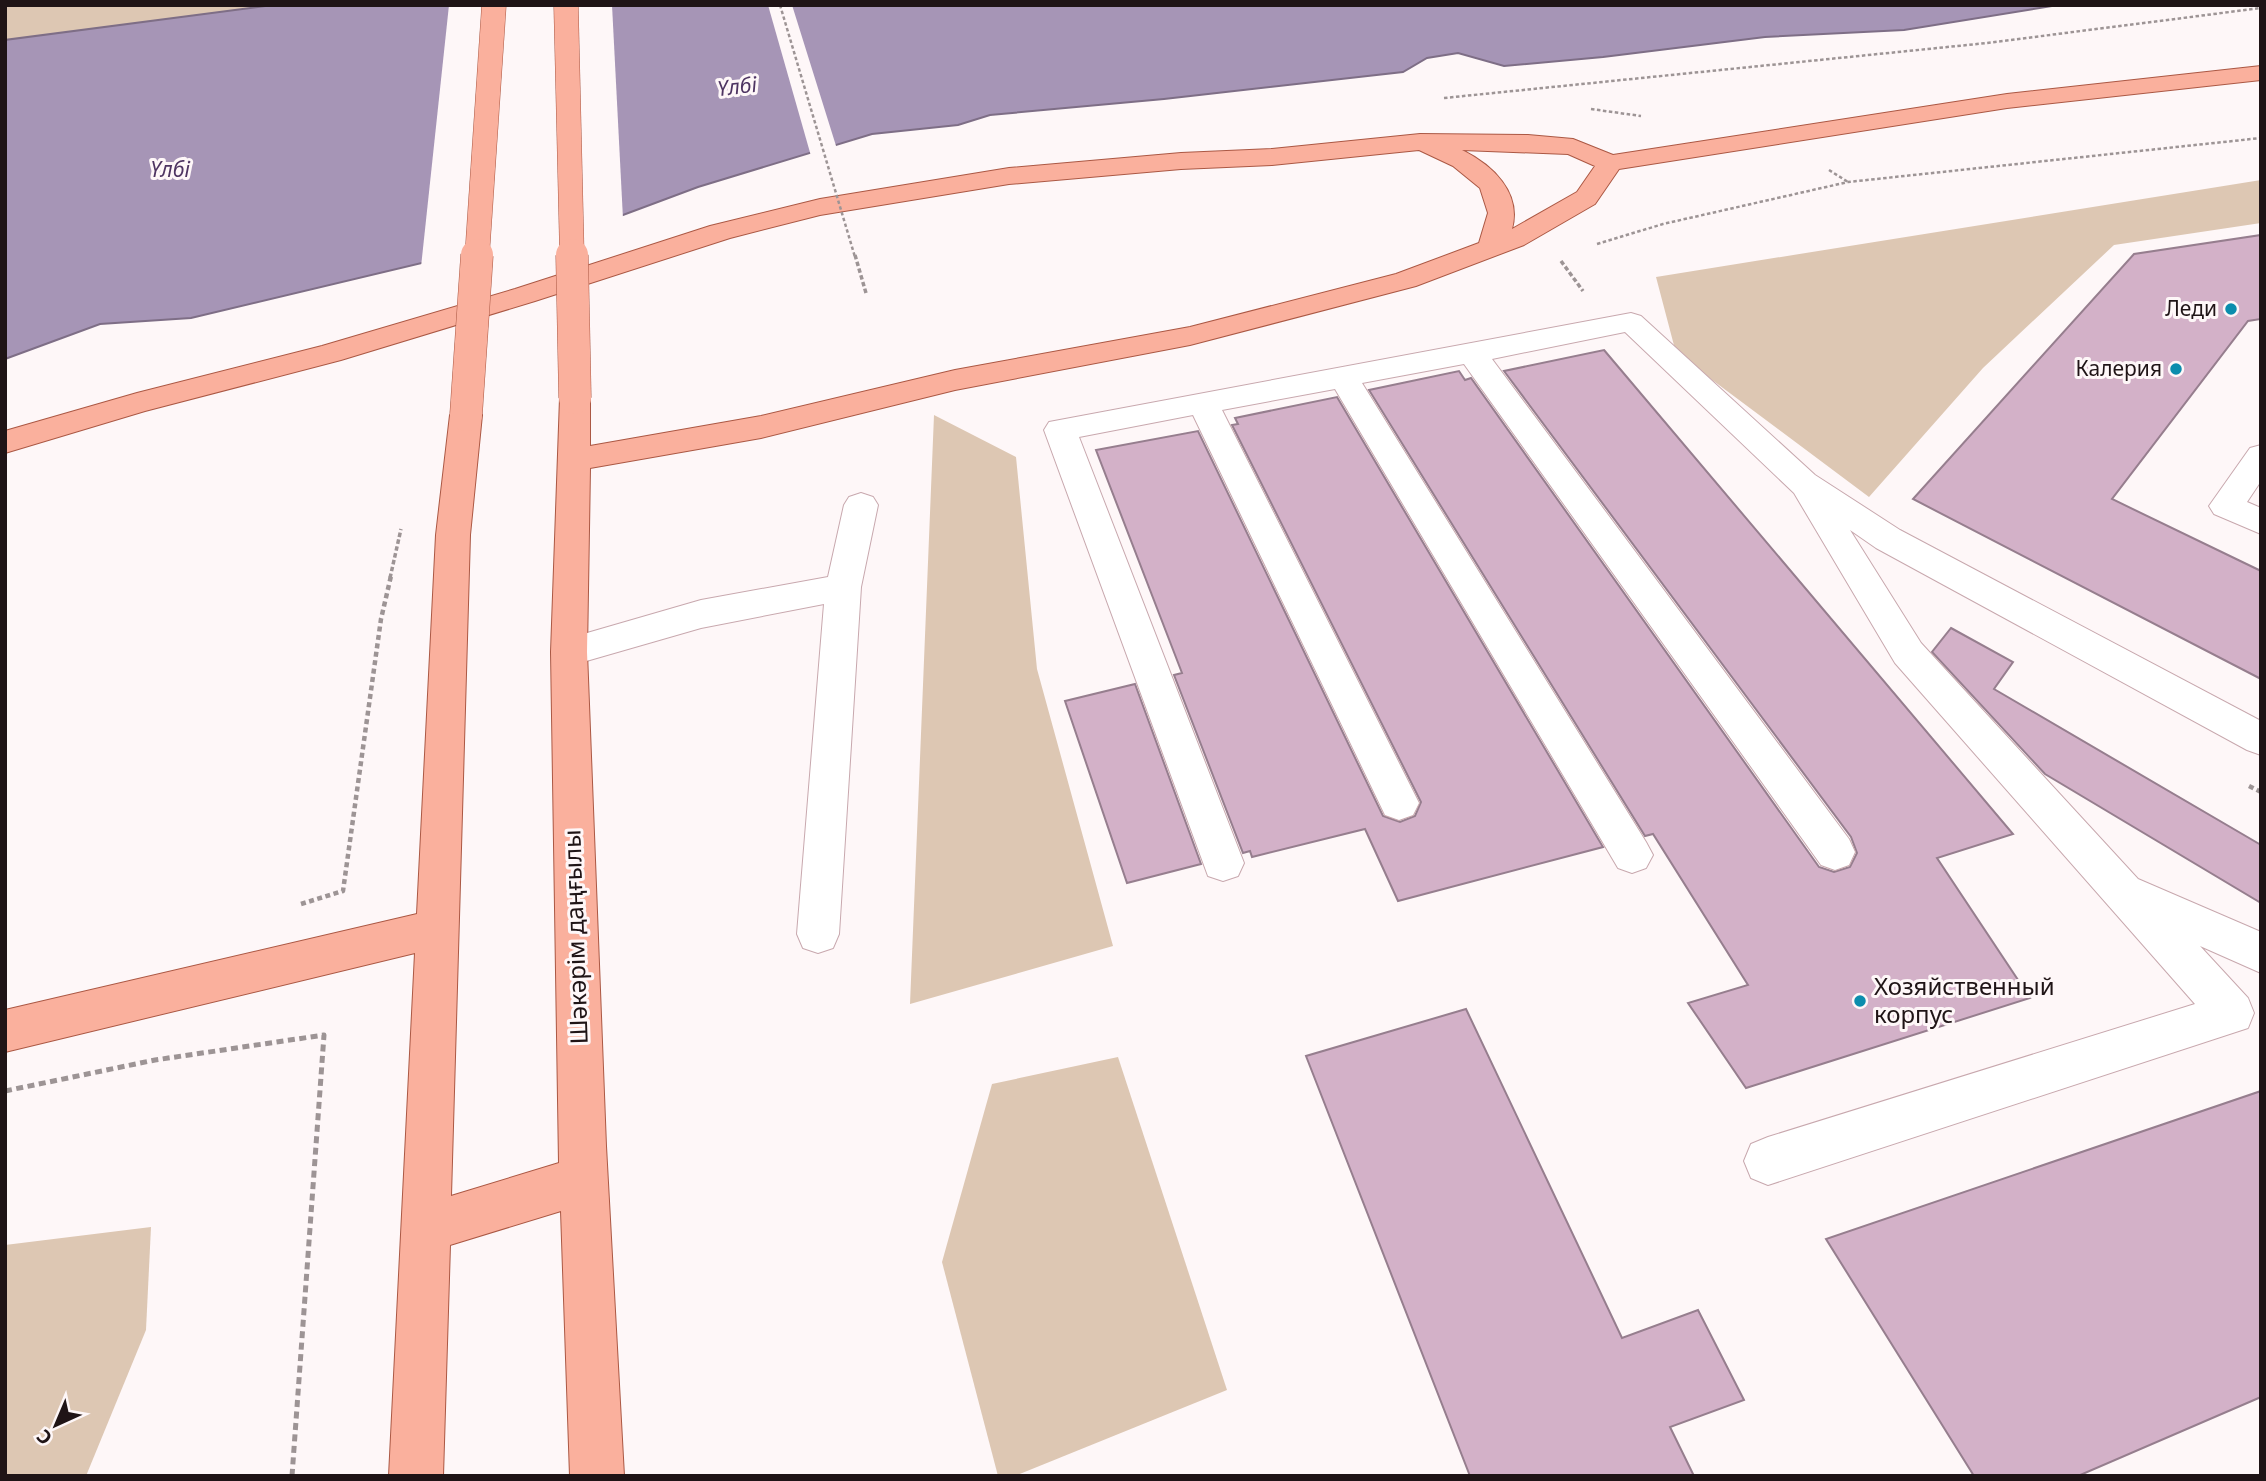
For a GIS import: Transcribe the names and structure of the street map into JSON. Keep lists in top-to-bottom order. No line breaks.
{"streets":{"main road":["Шәкәрім даңғылы"]},"water":["Үлбі"],"places":["Леди","Калерия","Хозяйственный корпус"],"north":"bottom left"}
